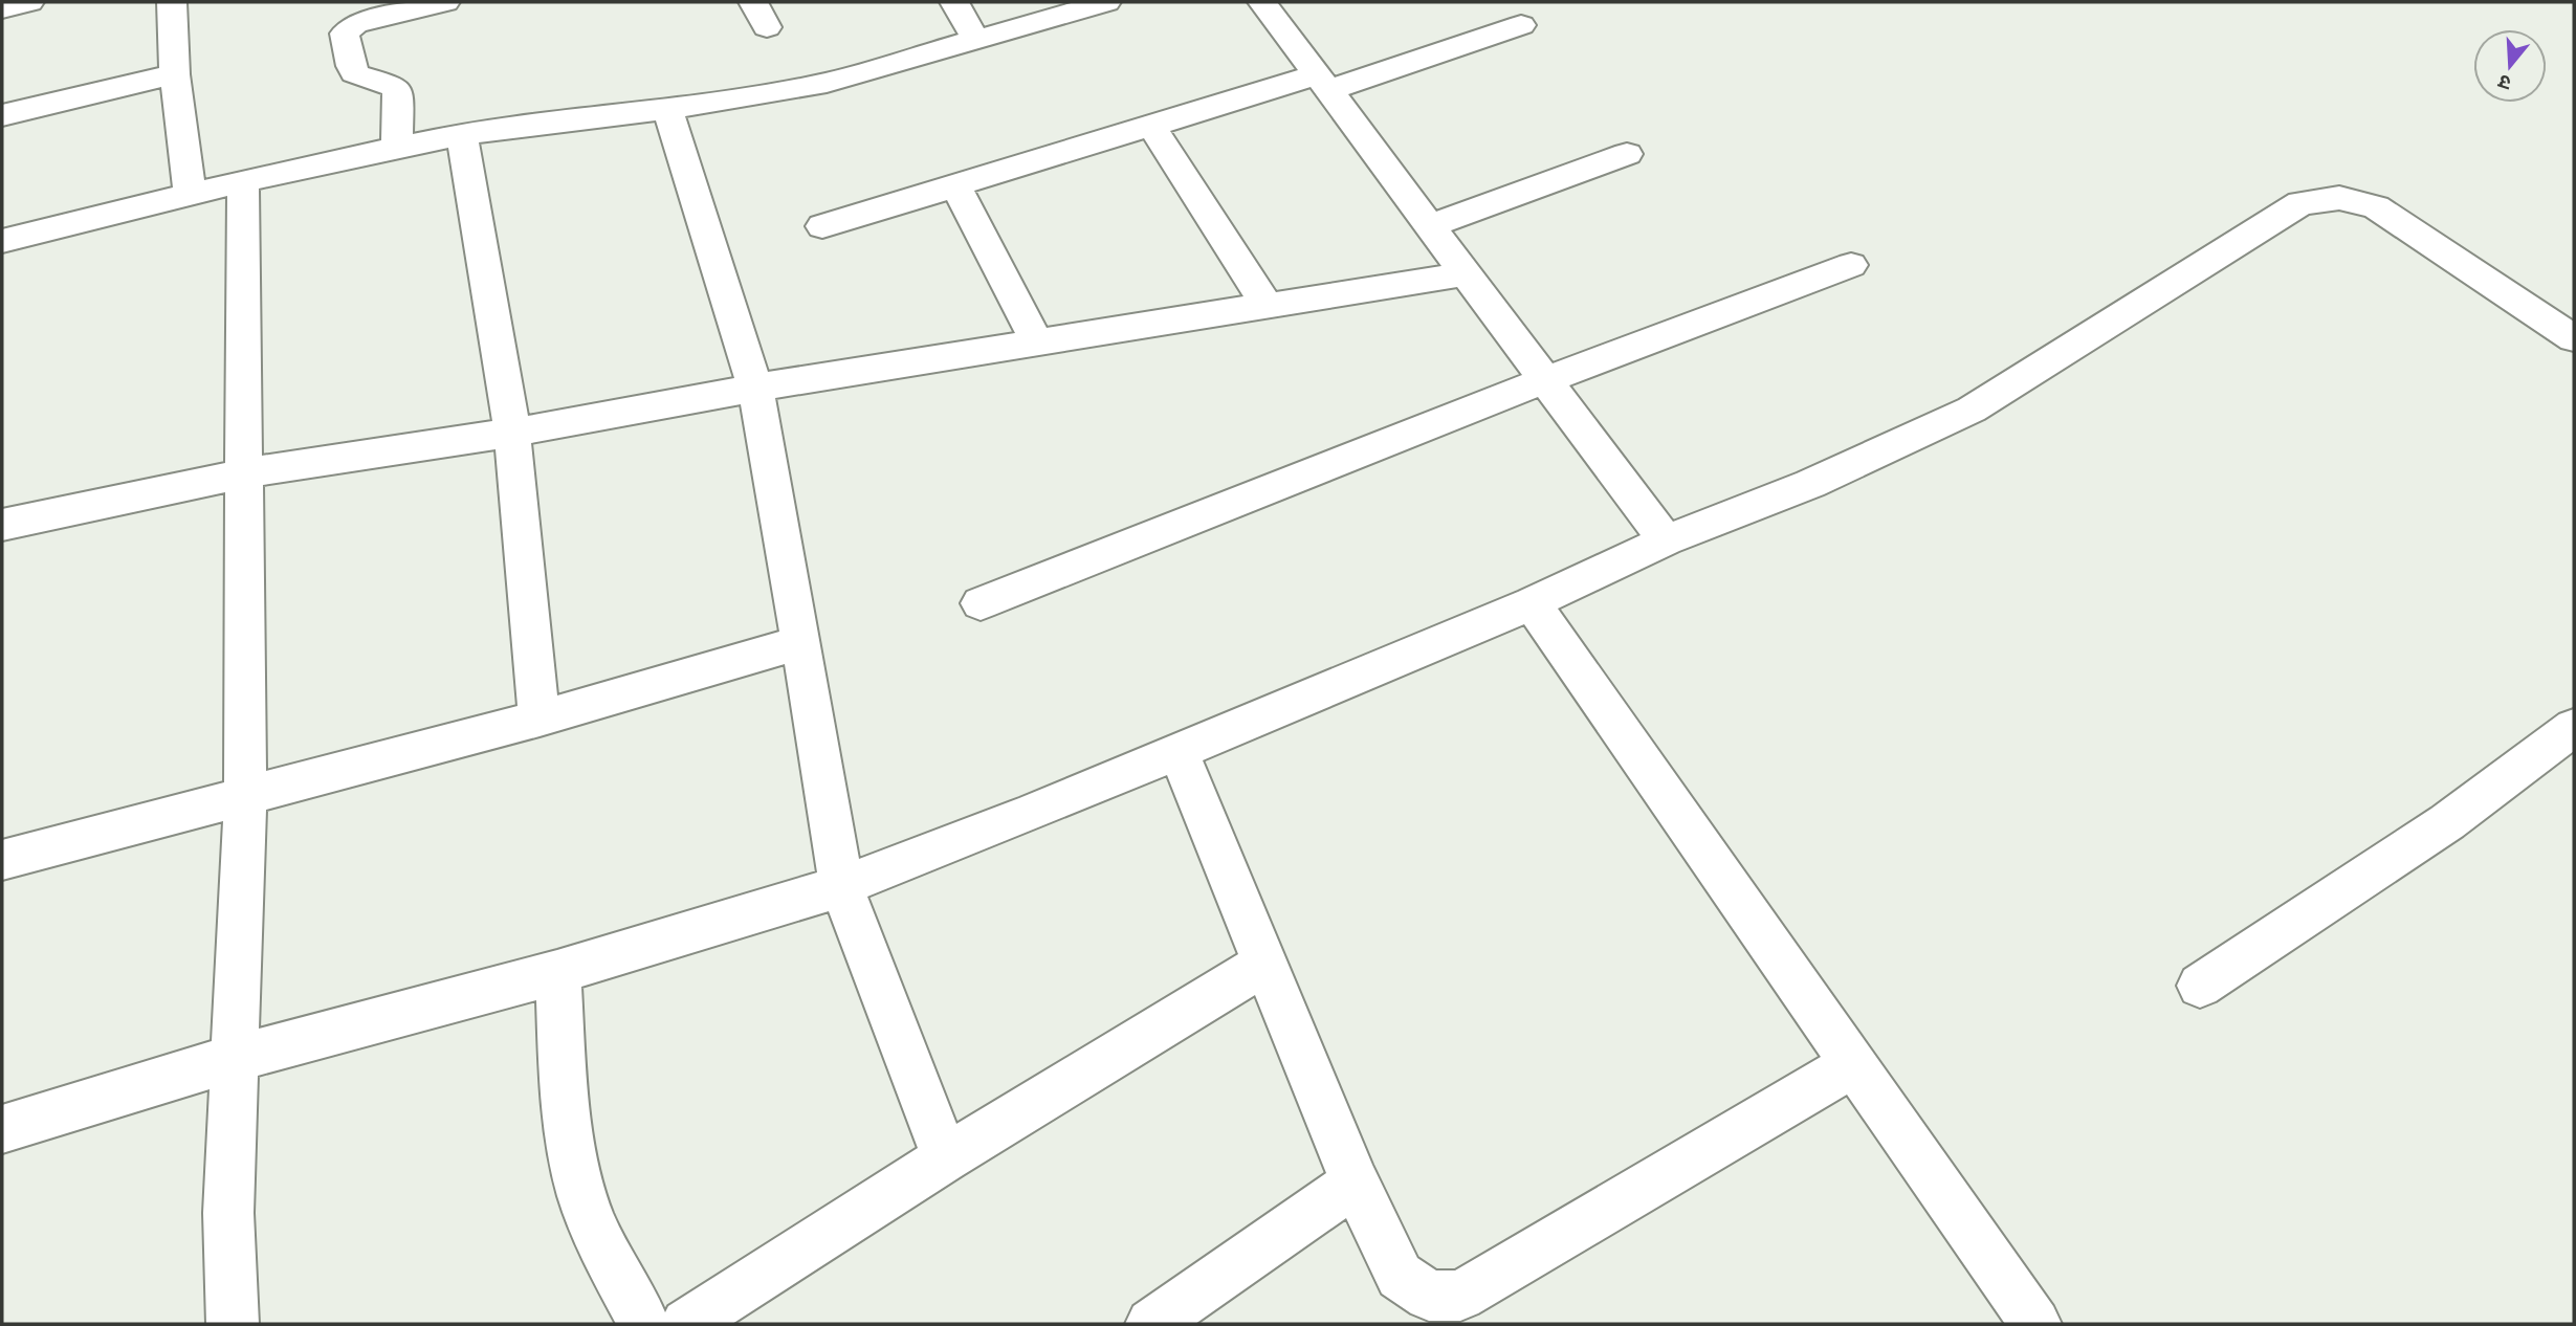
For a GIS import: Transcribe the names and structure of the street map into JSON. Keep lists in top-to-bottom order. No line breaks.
{"north":"bottom"}
